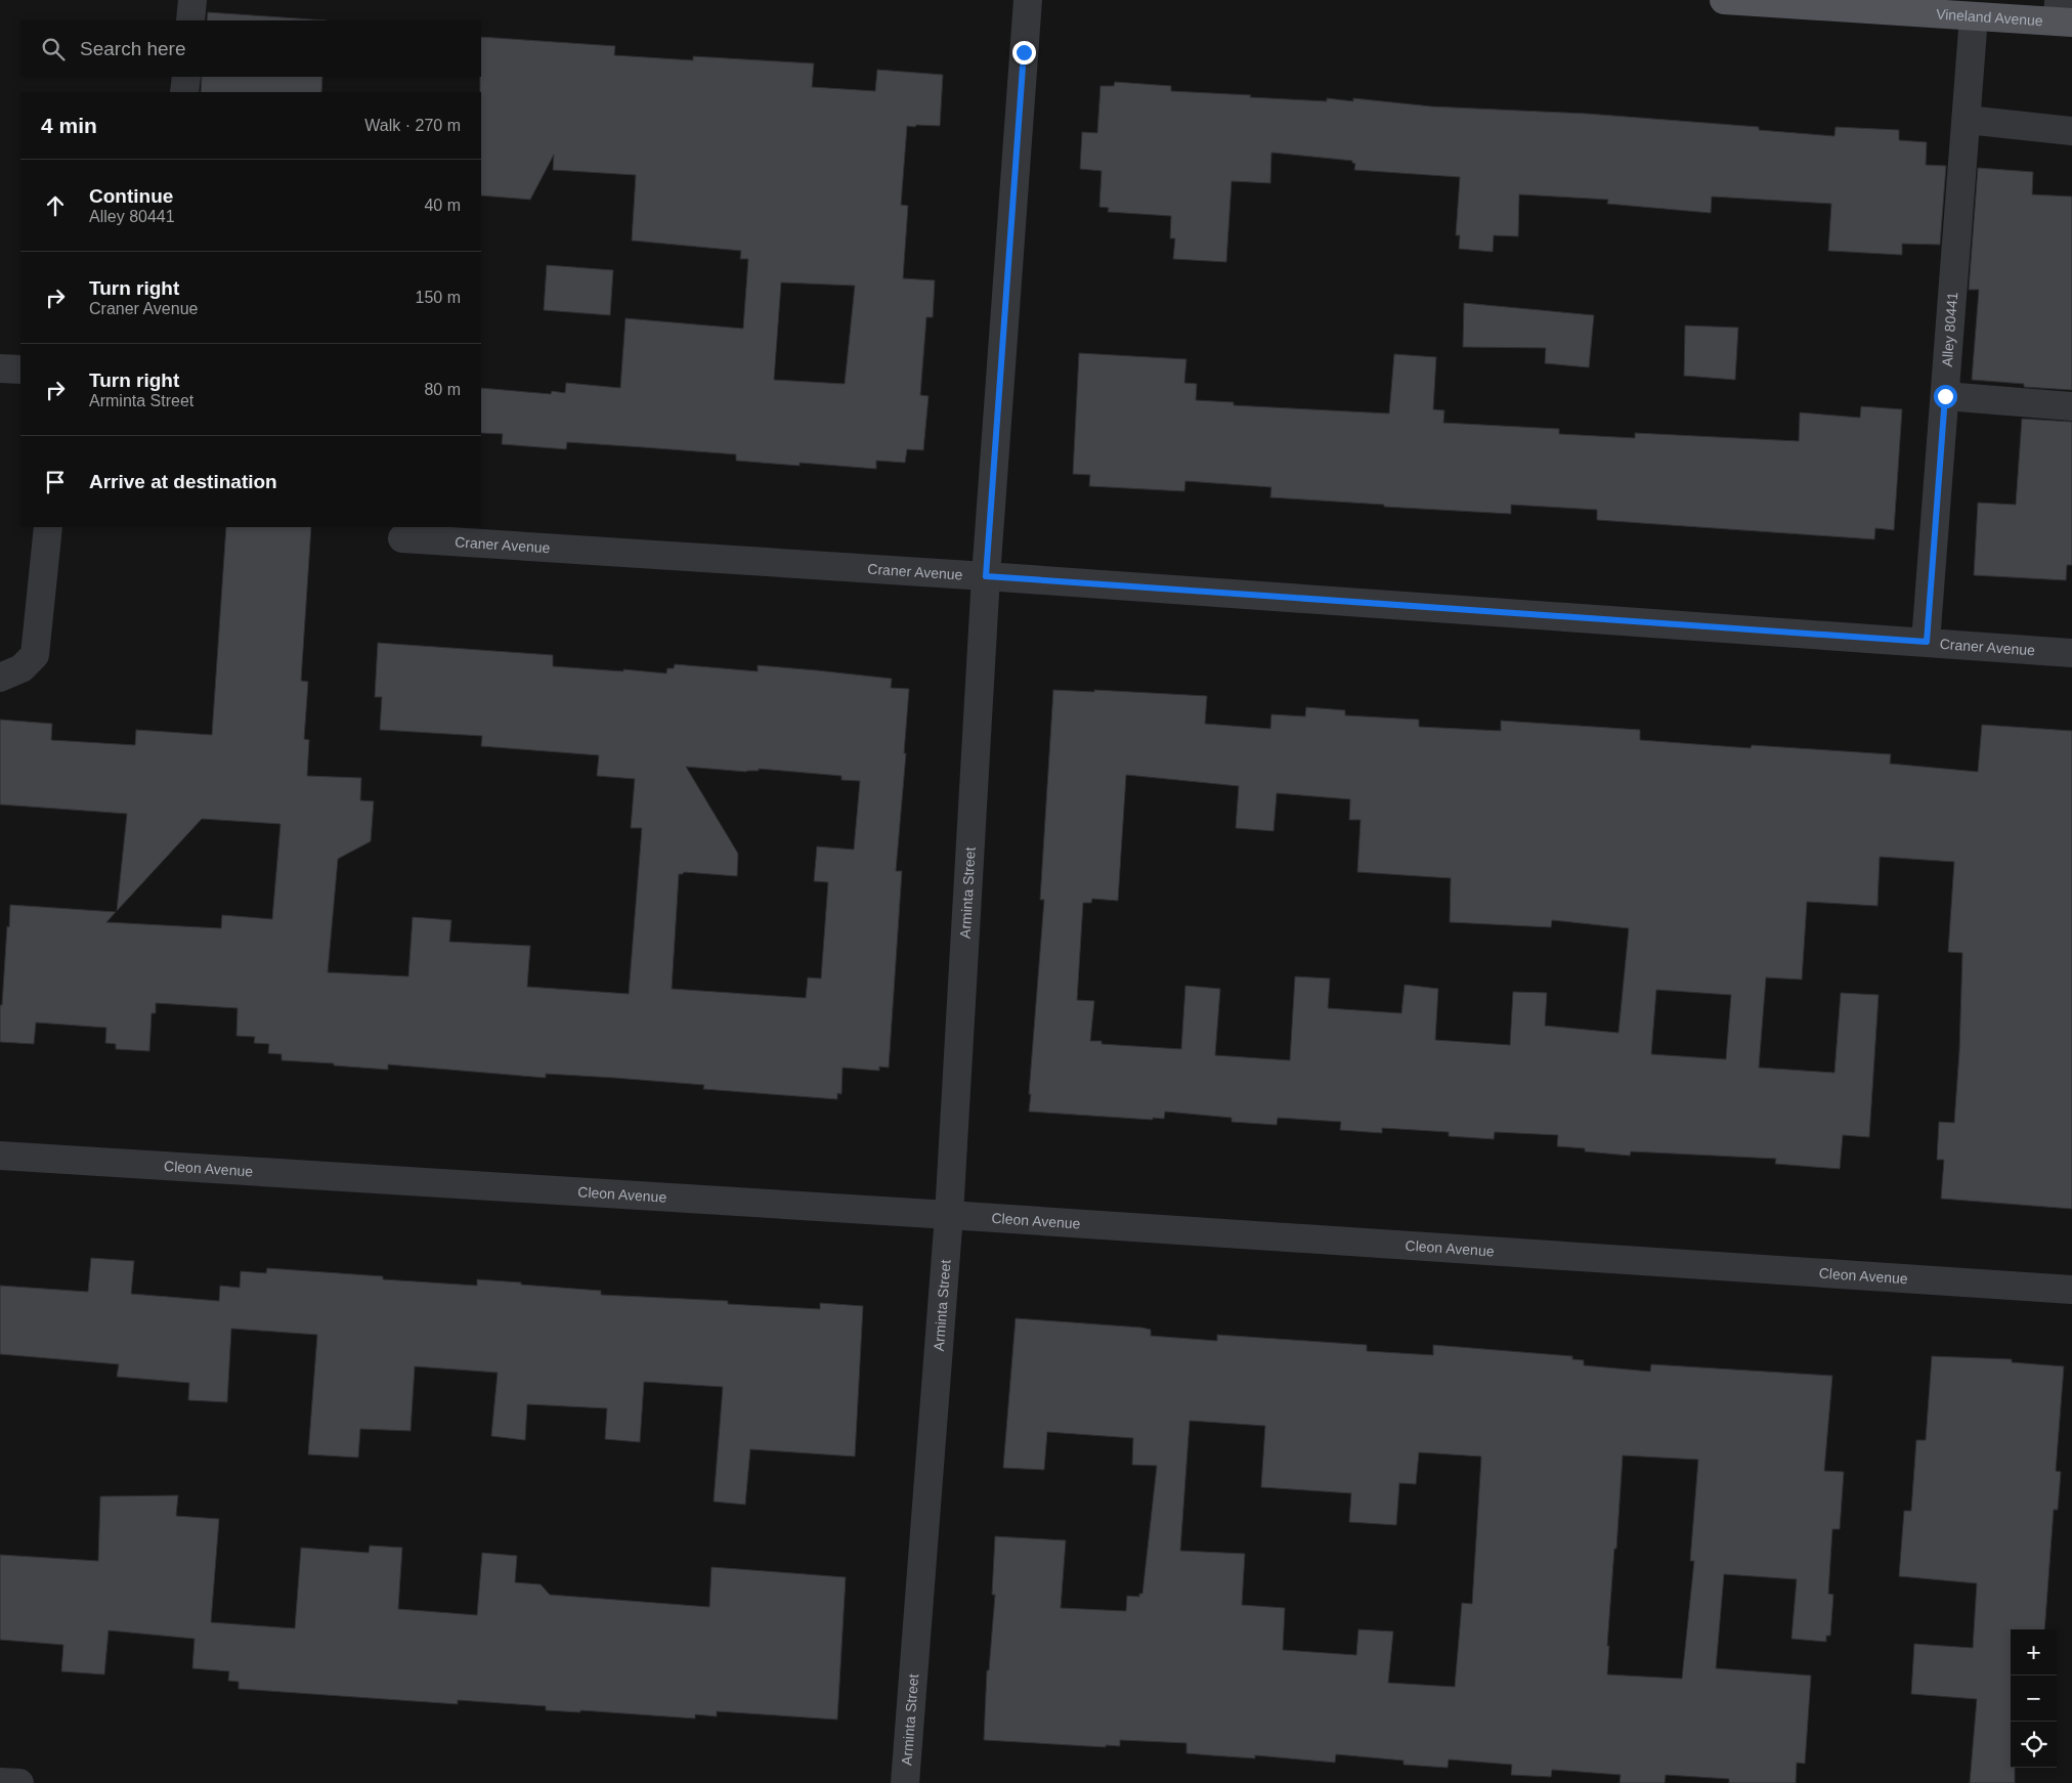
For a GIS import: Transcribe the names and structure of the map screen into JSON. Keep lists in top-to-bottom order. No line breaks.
{"streets":{"main road":["Vineland Avenue"],"street":["Alley 80441","Craner Avenue","Arminta Street","Cleon Avenue"]},"crossings":[["Vineland Avenue","Alley 80441"],["Alley 80441","Craner Avenue"],["Craner Avenue","Arminta Street"],["Arminta Street","Cleon Avenue"]],"page":{"search":"Search here","heading":["4 min","Walk · 270 m"],"list":[["Continue","Alley 80441","40 m"],["Turn right","Craner Avenue","150 m"],["Turn right","Arminta Street","80 m"],"Arrive at destination"],"map_buttons":["+","−"]}}
